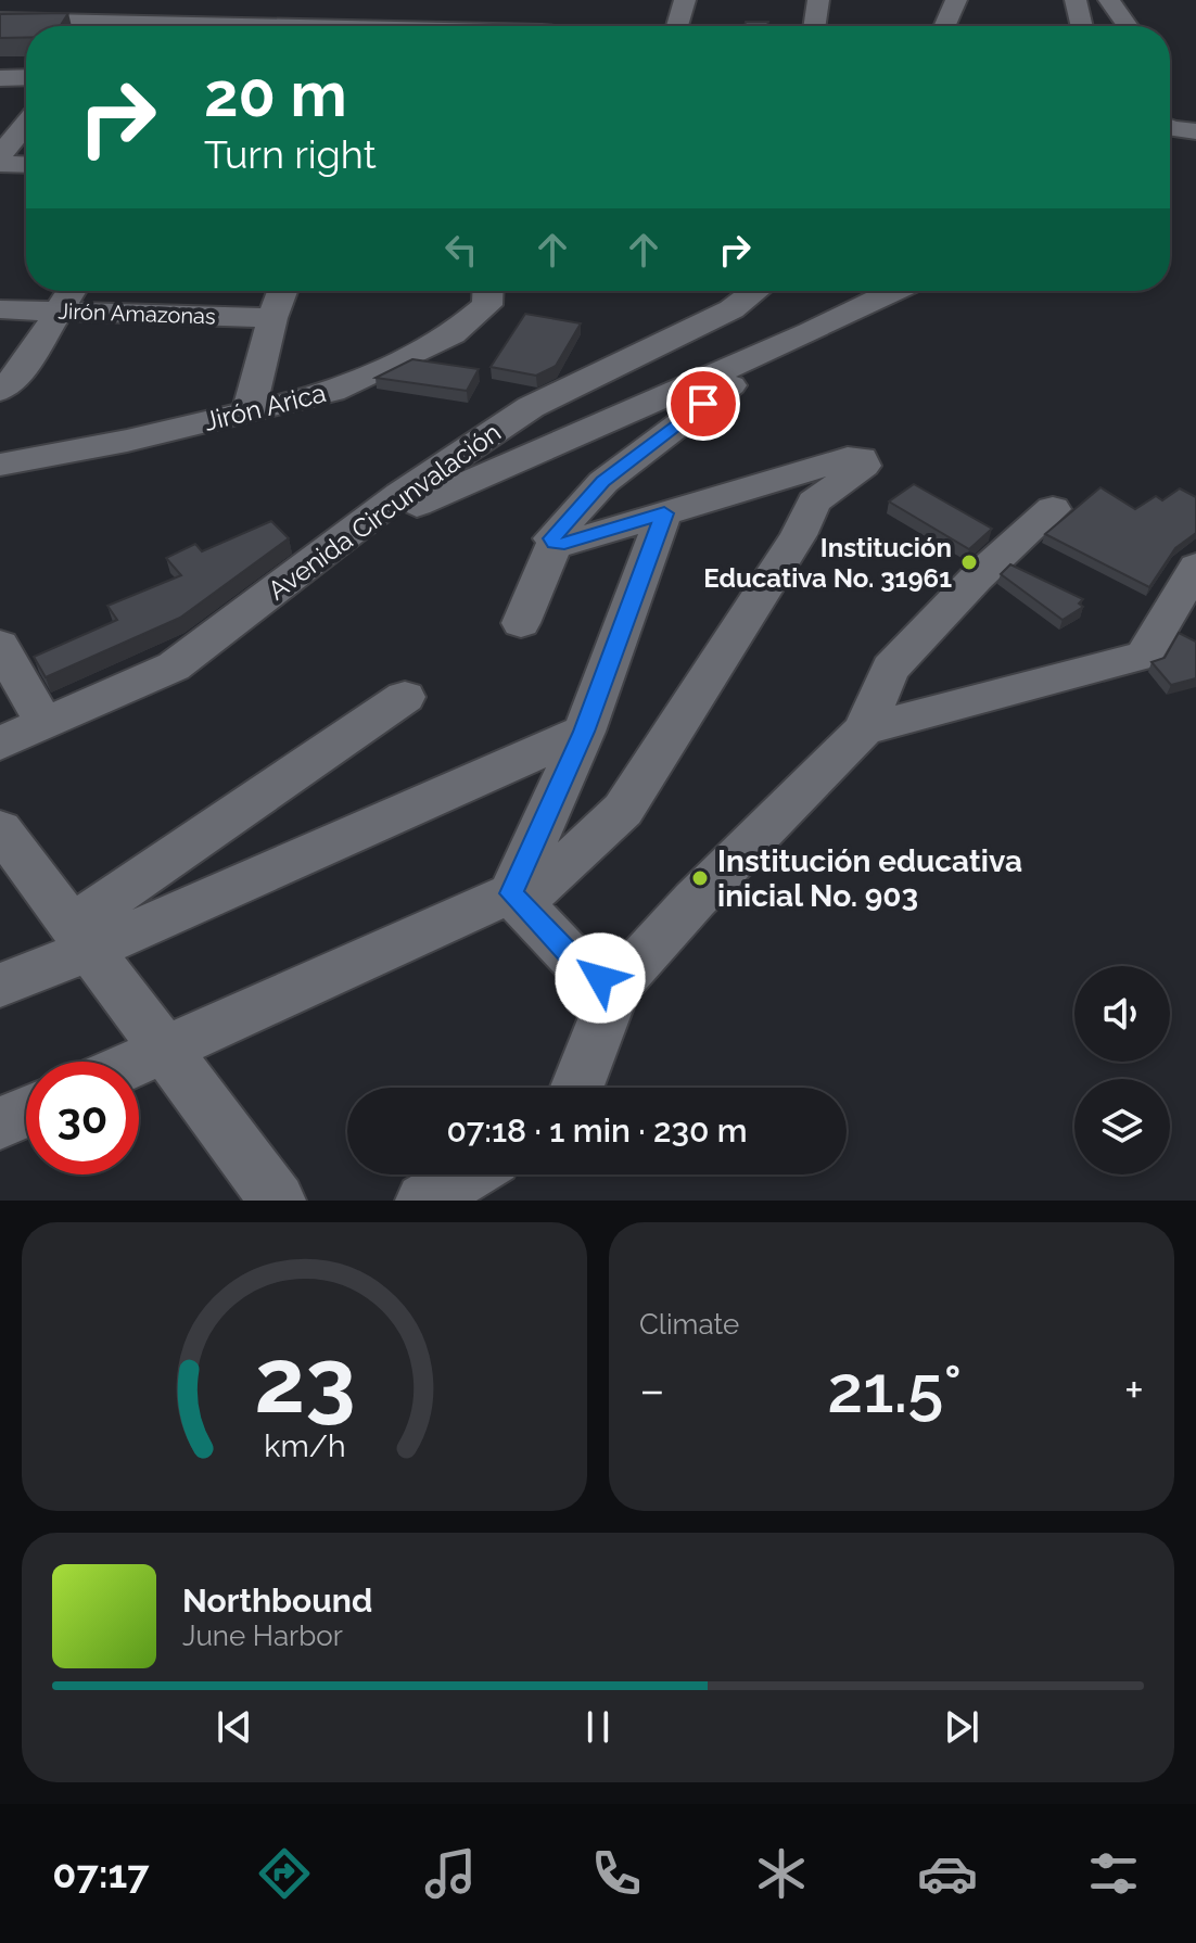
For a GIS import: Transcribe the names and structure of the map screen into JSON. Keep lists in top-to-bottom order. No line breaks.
{"streets":{"street":["Jirón Amazonas","Jirón Arica","Avenida Circunvalación"]},"places":["Institución Educativa No. 31961","Institución educativa inicial No. 903"],"page":{"turn":["20 m","Turn right"],"limit":"30","trip":"07:18 · 1 min · 230 m","tile":"Climate","heat":["−","21.5°","+"],"song":["Northbound","June Harbor"],"tabs":"07:17","gauge":["23","km/h"]}}
